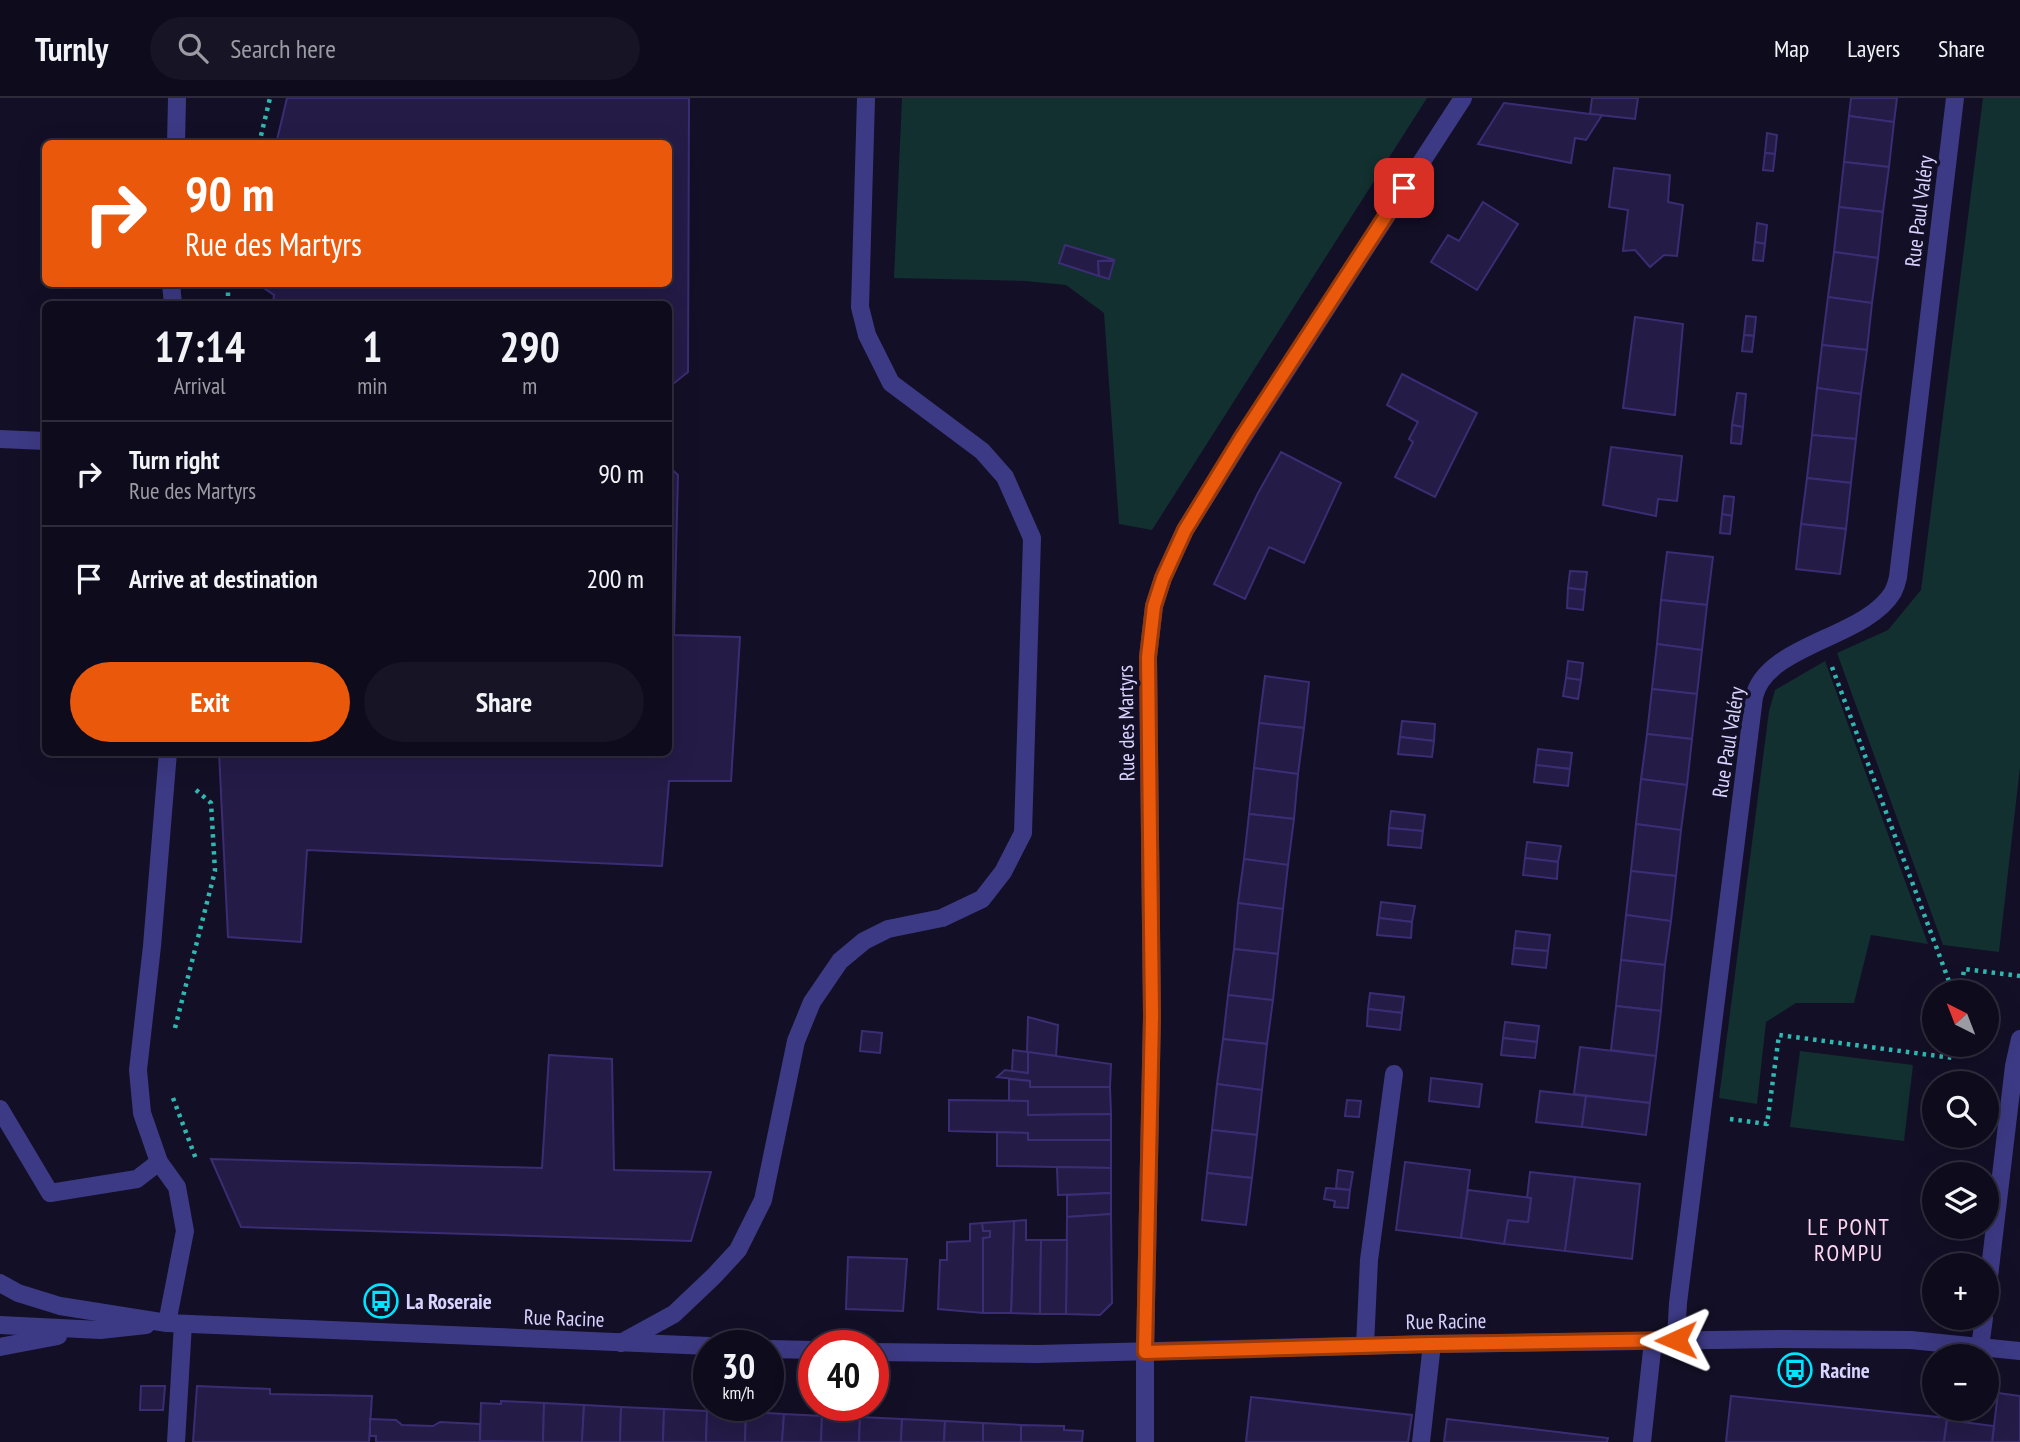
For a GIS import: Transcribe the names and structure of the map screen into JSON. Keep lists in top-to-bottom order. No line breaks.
{"streets":{"street":["Rue Paul Valéry","Rue des Martyrs","Rue Racine"]},"crossings":[["Rue Paul Valéry","Rue Racine"],["Rue des Martyrs","Rue Racine"]],"districts":["LE PONT ROMPU"],"places":{"bus stop":["La Roseraie","Racine"]},"north":"top left","page":{"header":"Turnly","search":"Search here","nav":["Map","Layers","Share"],"turn":["90 m","Rue des Martyrs"],"eta":["17:14","Arrival","1","min","290","m"],"list":[{"name":"Turn right","note":"Rue des Martyrs","value":"90 m"},{"name":"Arrive at destination","value":"200 m"}],"buttons":["Exit","Share"],"map_buttons":["+","−"],"speed":"30 km/h","limit":"40"}}
